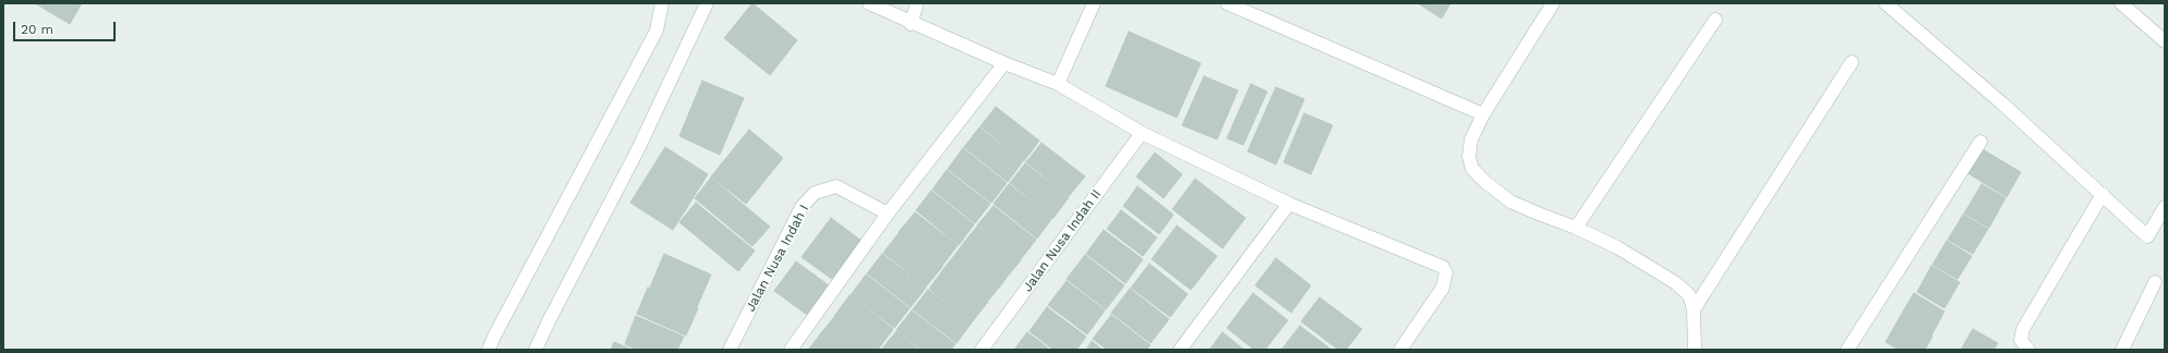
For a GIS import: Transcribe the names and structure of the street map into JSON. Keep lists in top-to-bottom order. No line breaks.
{"streets":{"street":["Jalan Nusa Indah II","Jalan Nusa Indah I"]},"scale_bar":"20 m"}
